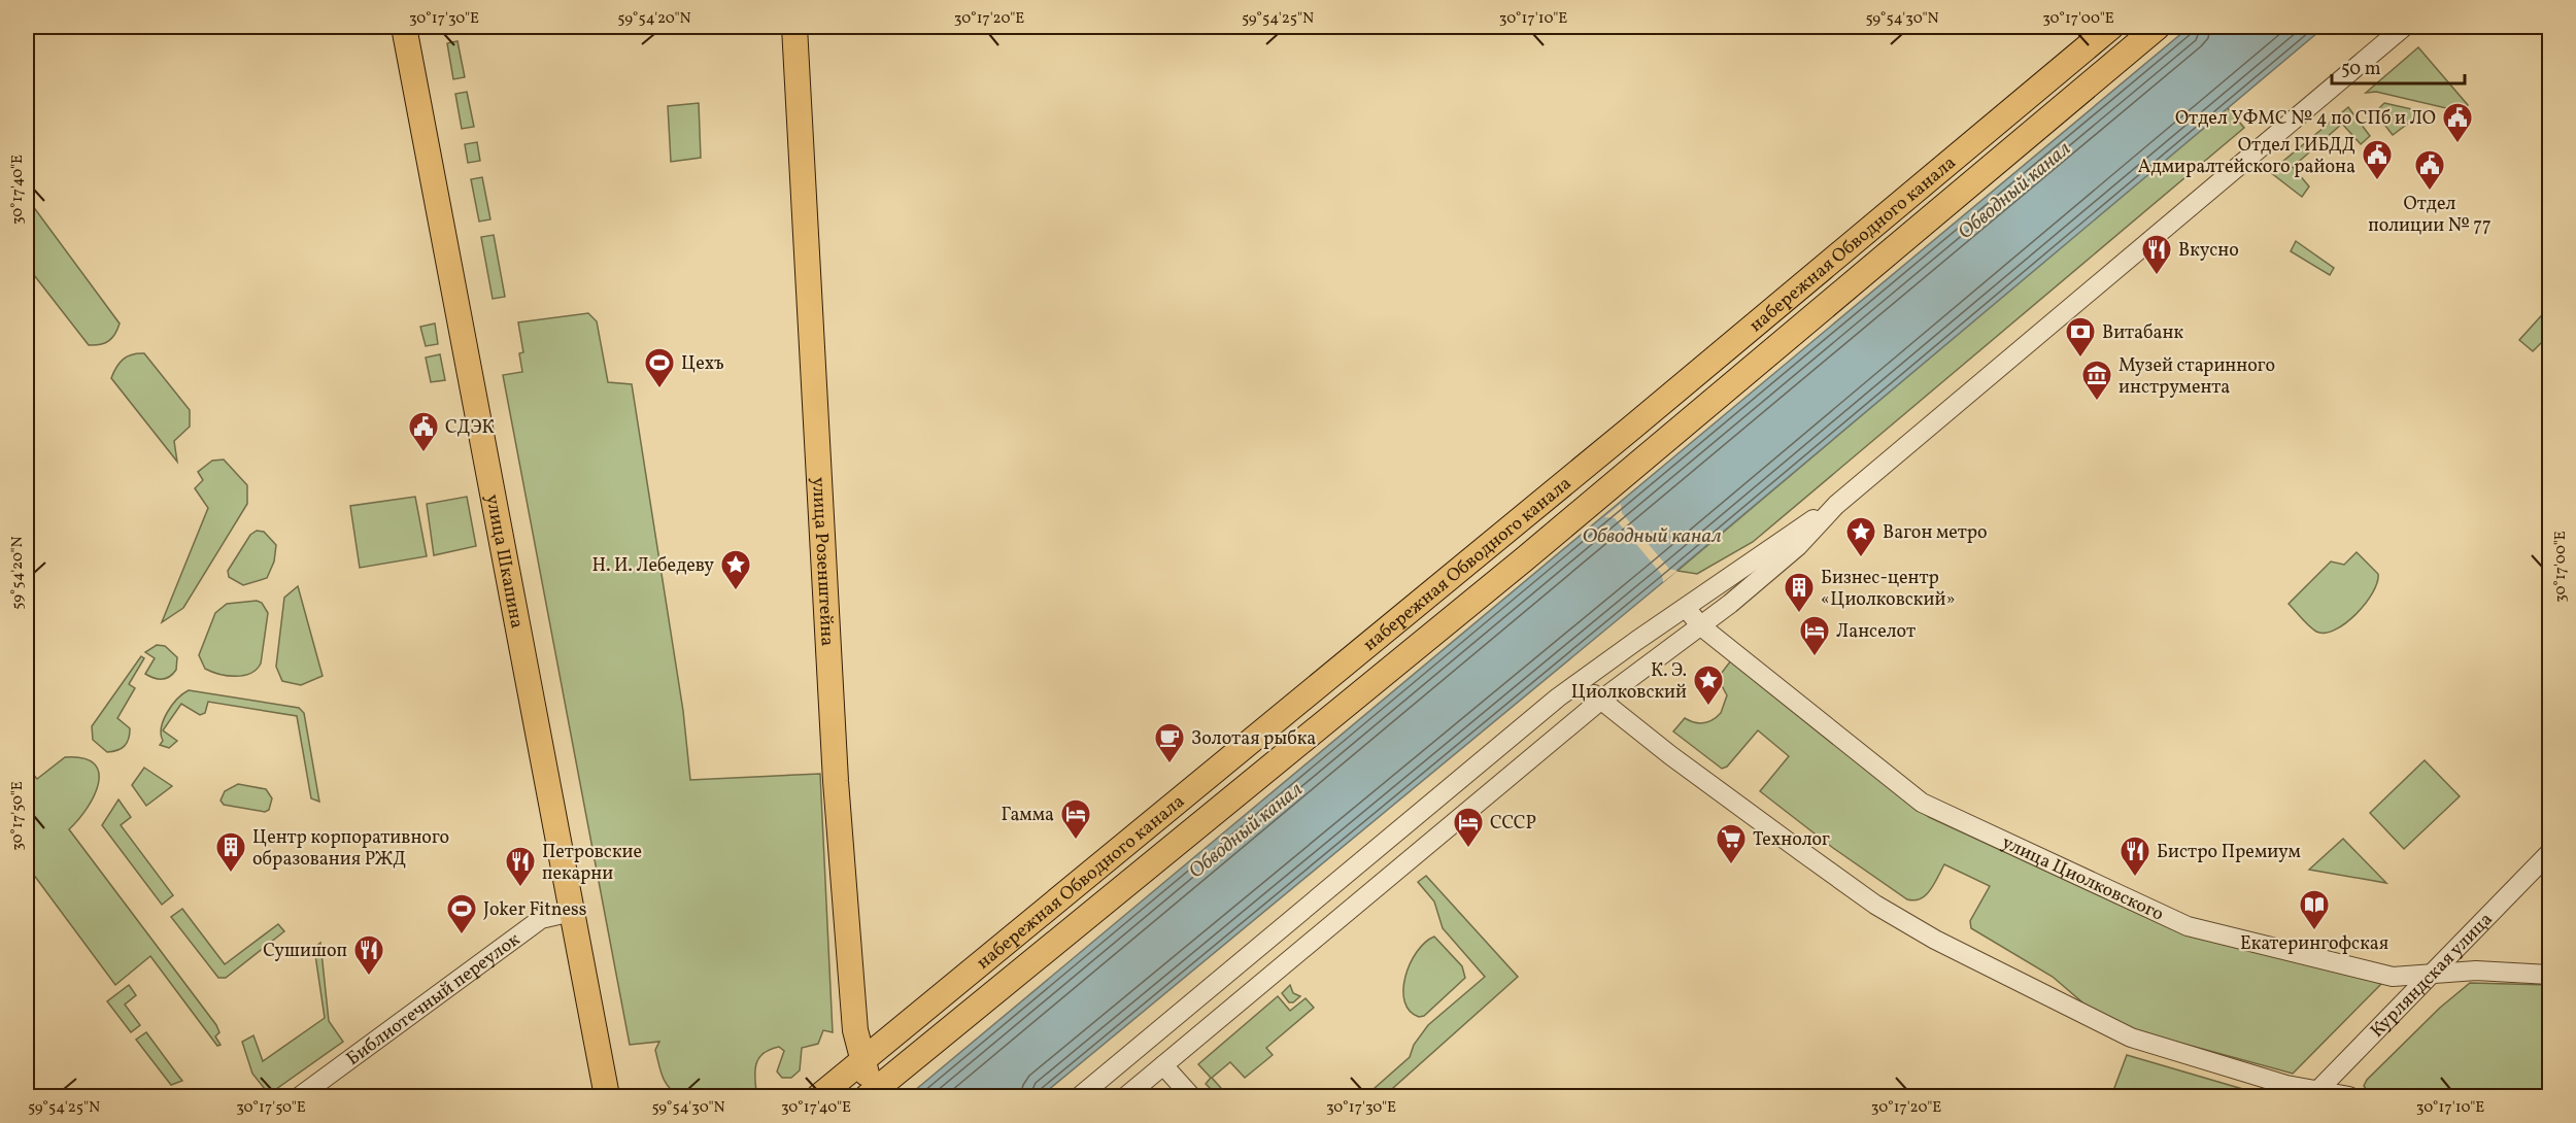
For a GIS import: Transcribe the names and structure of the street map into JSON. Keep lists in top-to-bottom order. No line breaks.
{"streets":{"main road":["набережная Обводного канала","улица Шкапина","улица Розенштейна"],"street":["улица Циолковского","Курляндская улица","Библиотечный переулок"]},"crossings":[["набережная Обводного канала","улица Розенштейна"],["улица Шкапина","Библиотечный переулок"],["улица Циолковского","Курляндская улица"]],"water":["Обводный канал"],"places":{"public building":["Отдел УФМС № 4 по СПб и ЛО","Отдел ГИБДД Адмиралтейского района","Отдел полиции № 77","СДЭК"],"restaurant":["Вкусно","Бистро Премиум","Петровские пекарни","Сушишоп"],"bank":["Витабанк"],"sports":["Цехъ","Joker Fitness"],"museum":["Музей старинного инструмента"],"place":["Вагон метро","Н. И. Лебедеву","К. Э. Циолковский"],"building":["Бизнес-центр «Циолковский»","Центр корпоративного образования РЖД"],"hotel":["Ланселот","Гамма","СССР"],"cafe":["Золотая рыбка"],"supermarket":["Технолог"],"library":["Екатерингофская"]},"scale_bar":"50 m","coordinates":["30°17'30\"E","59°54'20\"N","30°17'20\"E","59°54'25\"N","30°17'10\"E","59°54'30\"N","30°17'00\"E","30°17'40\"E","30°17'50\"E"]}
